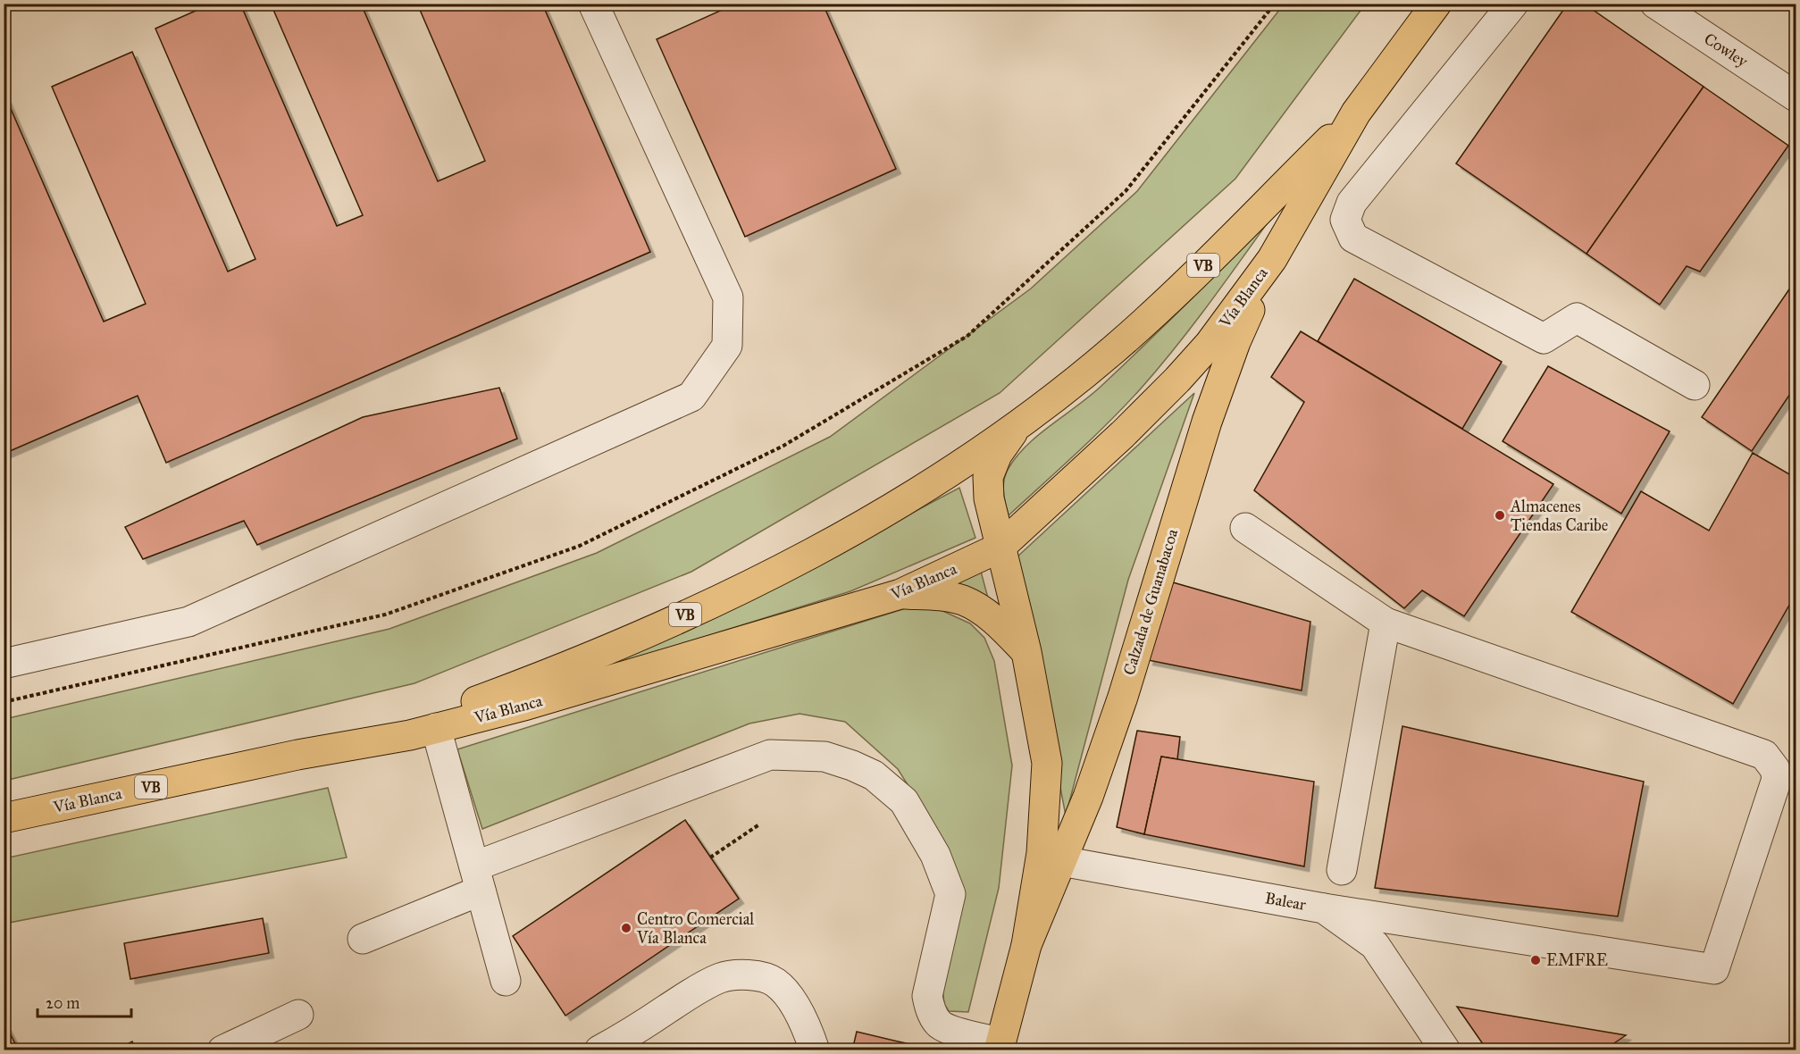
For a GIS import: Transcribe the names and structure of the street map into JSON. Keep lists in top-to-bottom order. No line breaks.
{"streets":{"main road":["VB","Vía Blanca","Calzada de Guanabacoa"],"street":["Cowley","Balear"]},"crossings":[["Vía Blanca","Calzada de Guanabacoa"],["Calzada de Guanabacoa","Balear"]],"places":["Almacenes Tiendas Caribe","Centro Comercial Vía Blanca","EMFRE"],"scale_bar":"20 m"}
